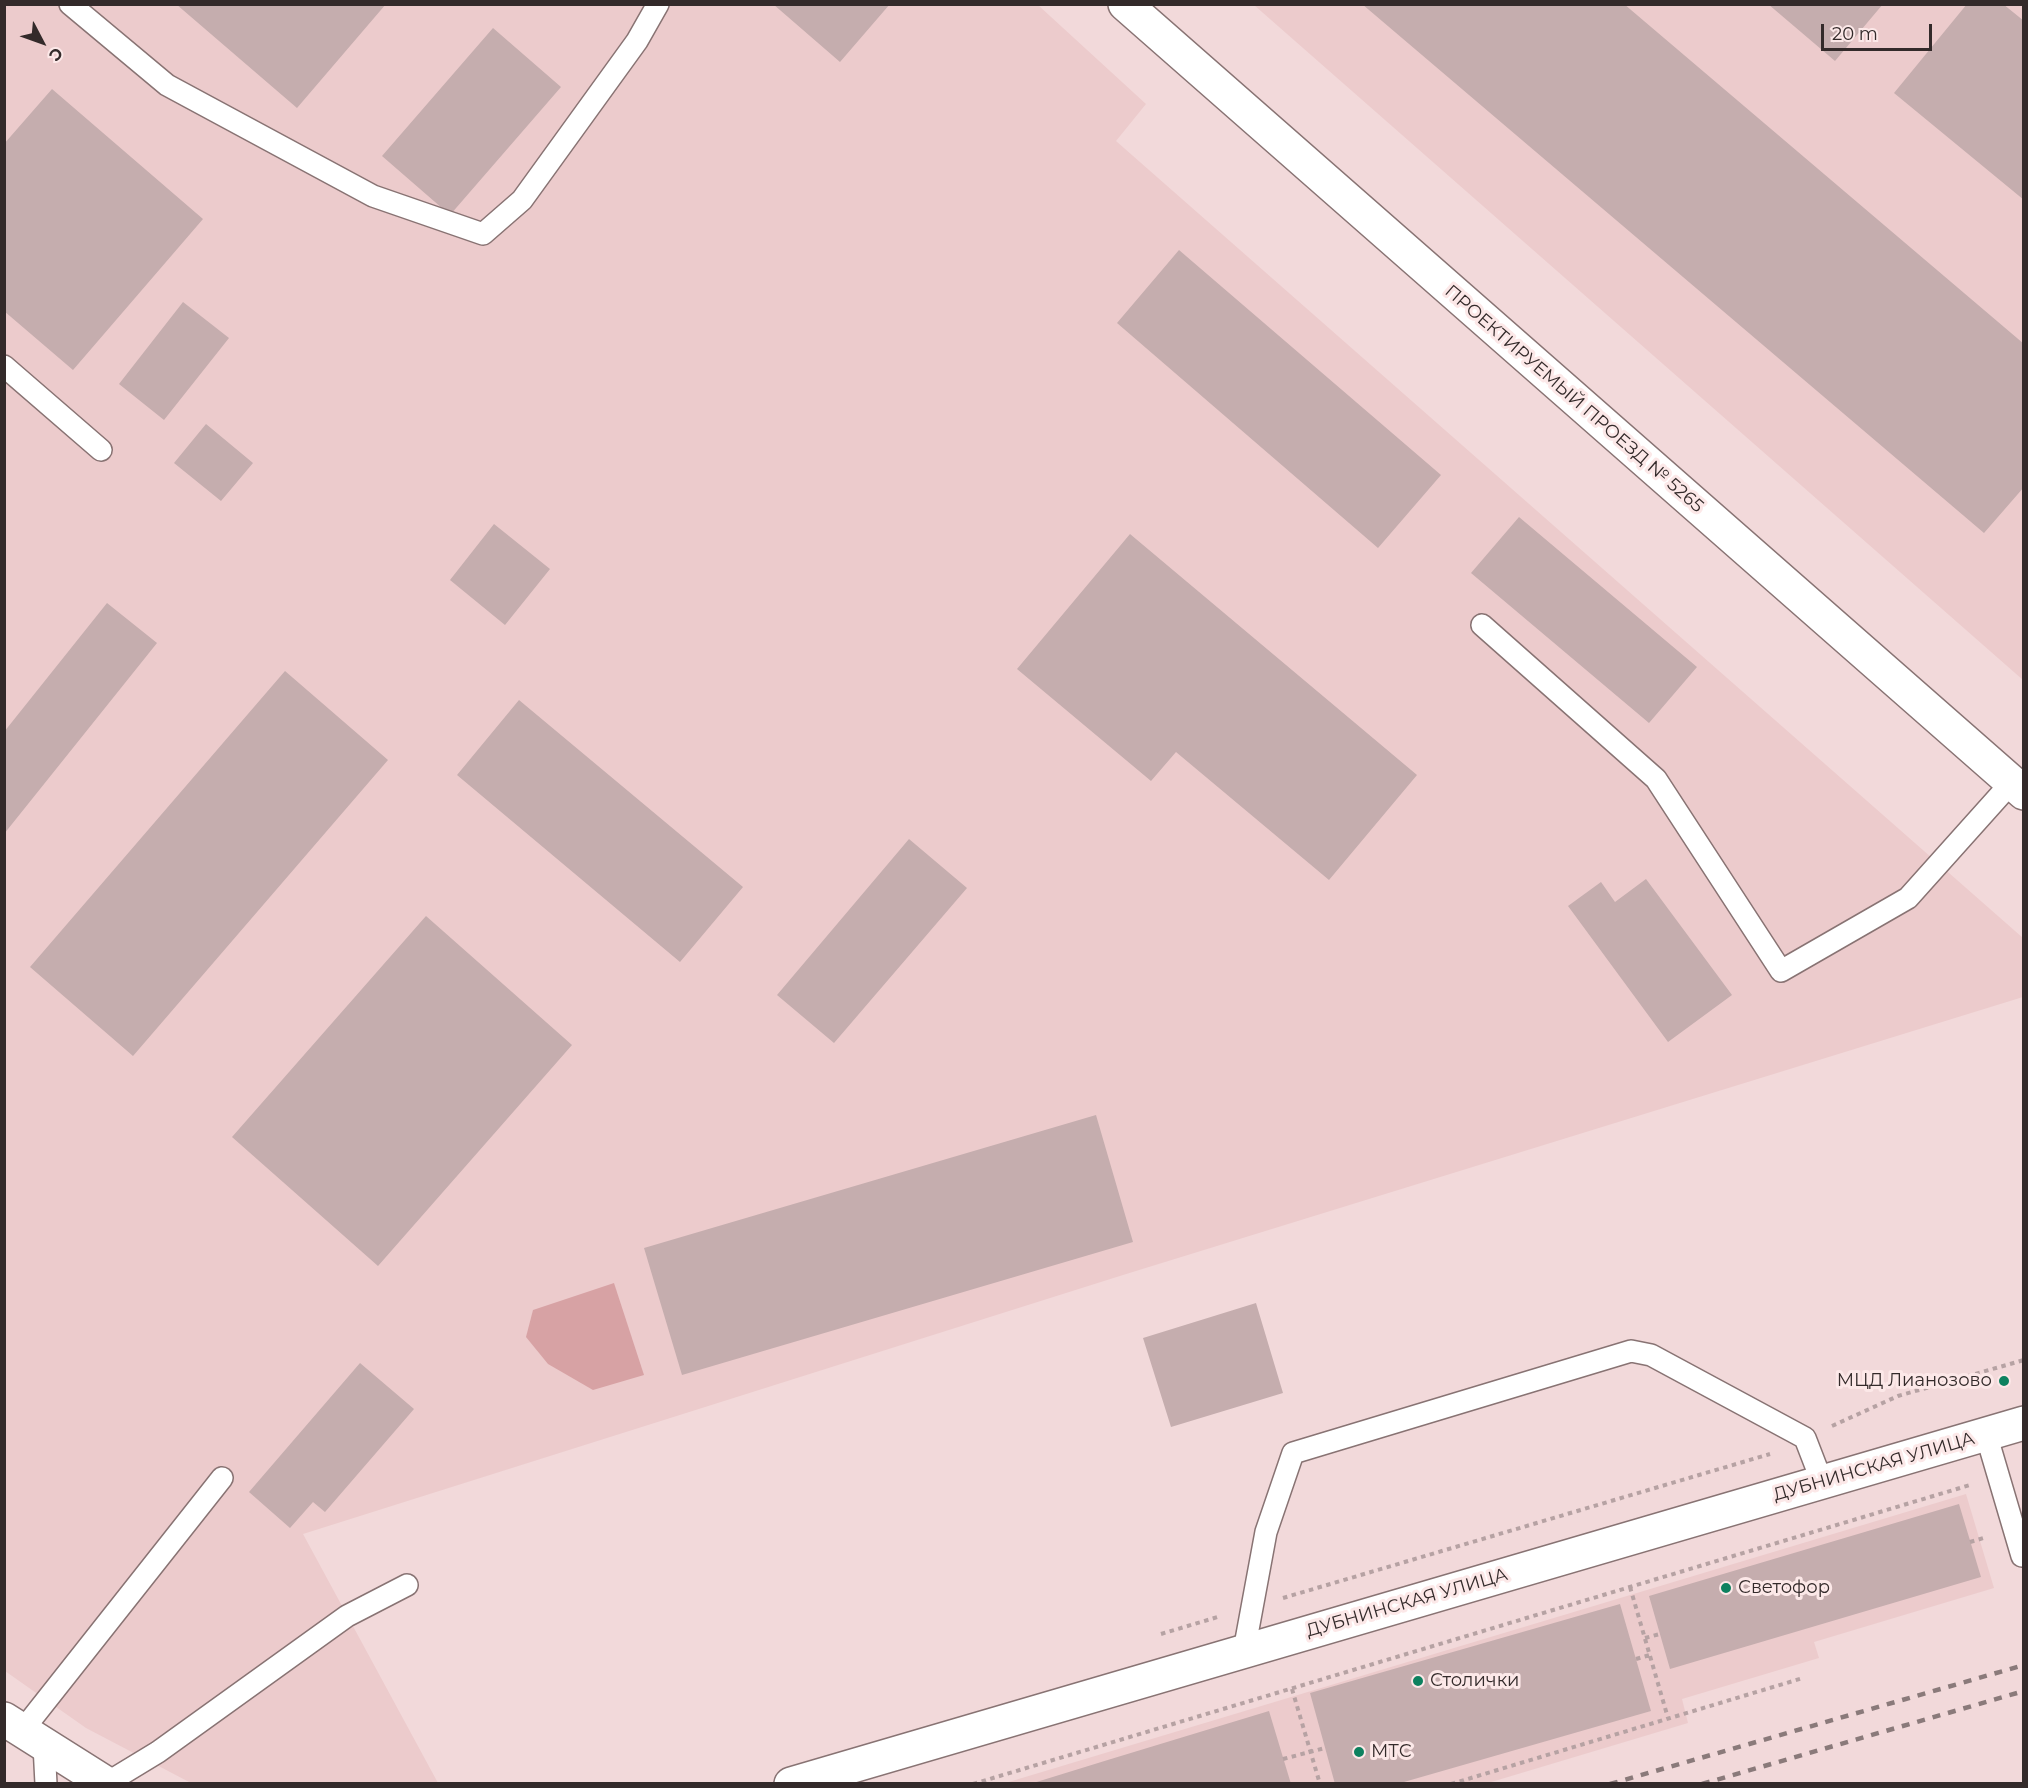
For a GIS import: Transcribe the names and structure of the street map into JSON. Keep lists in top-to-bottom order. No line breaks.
{"streets":{"street":["ПРОЕКТИРУЕМЫЙ ПРОЕЗД № 5265","ДУБНИНСКАЯ УЛИЦА"]},"places":["МЦД Лианозово","Светофор","Столички","МТС"],"scale_bar":"20 m","north":"bottom right"}
